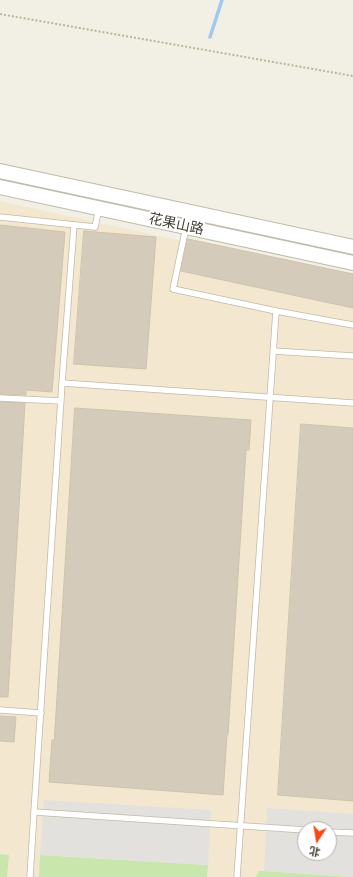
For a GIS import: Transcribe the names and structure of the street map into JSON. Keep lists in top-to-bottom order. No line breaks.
{"streets":{"street":["花果山路"]},"north":"bottom"}
